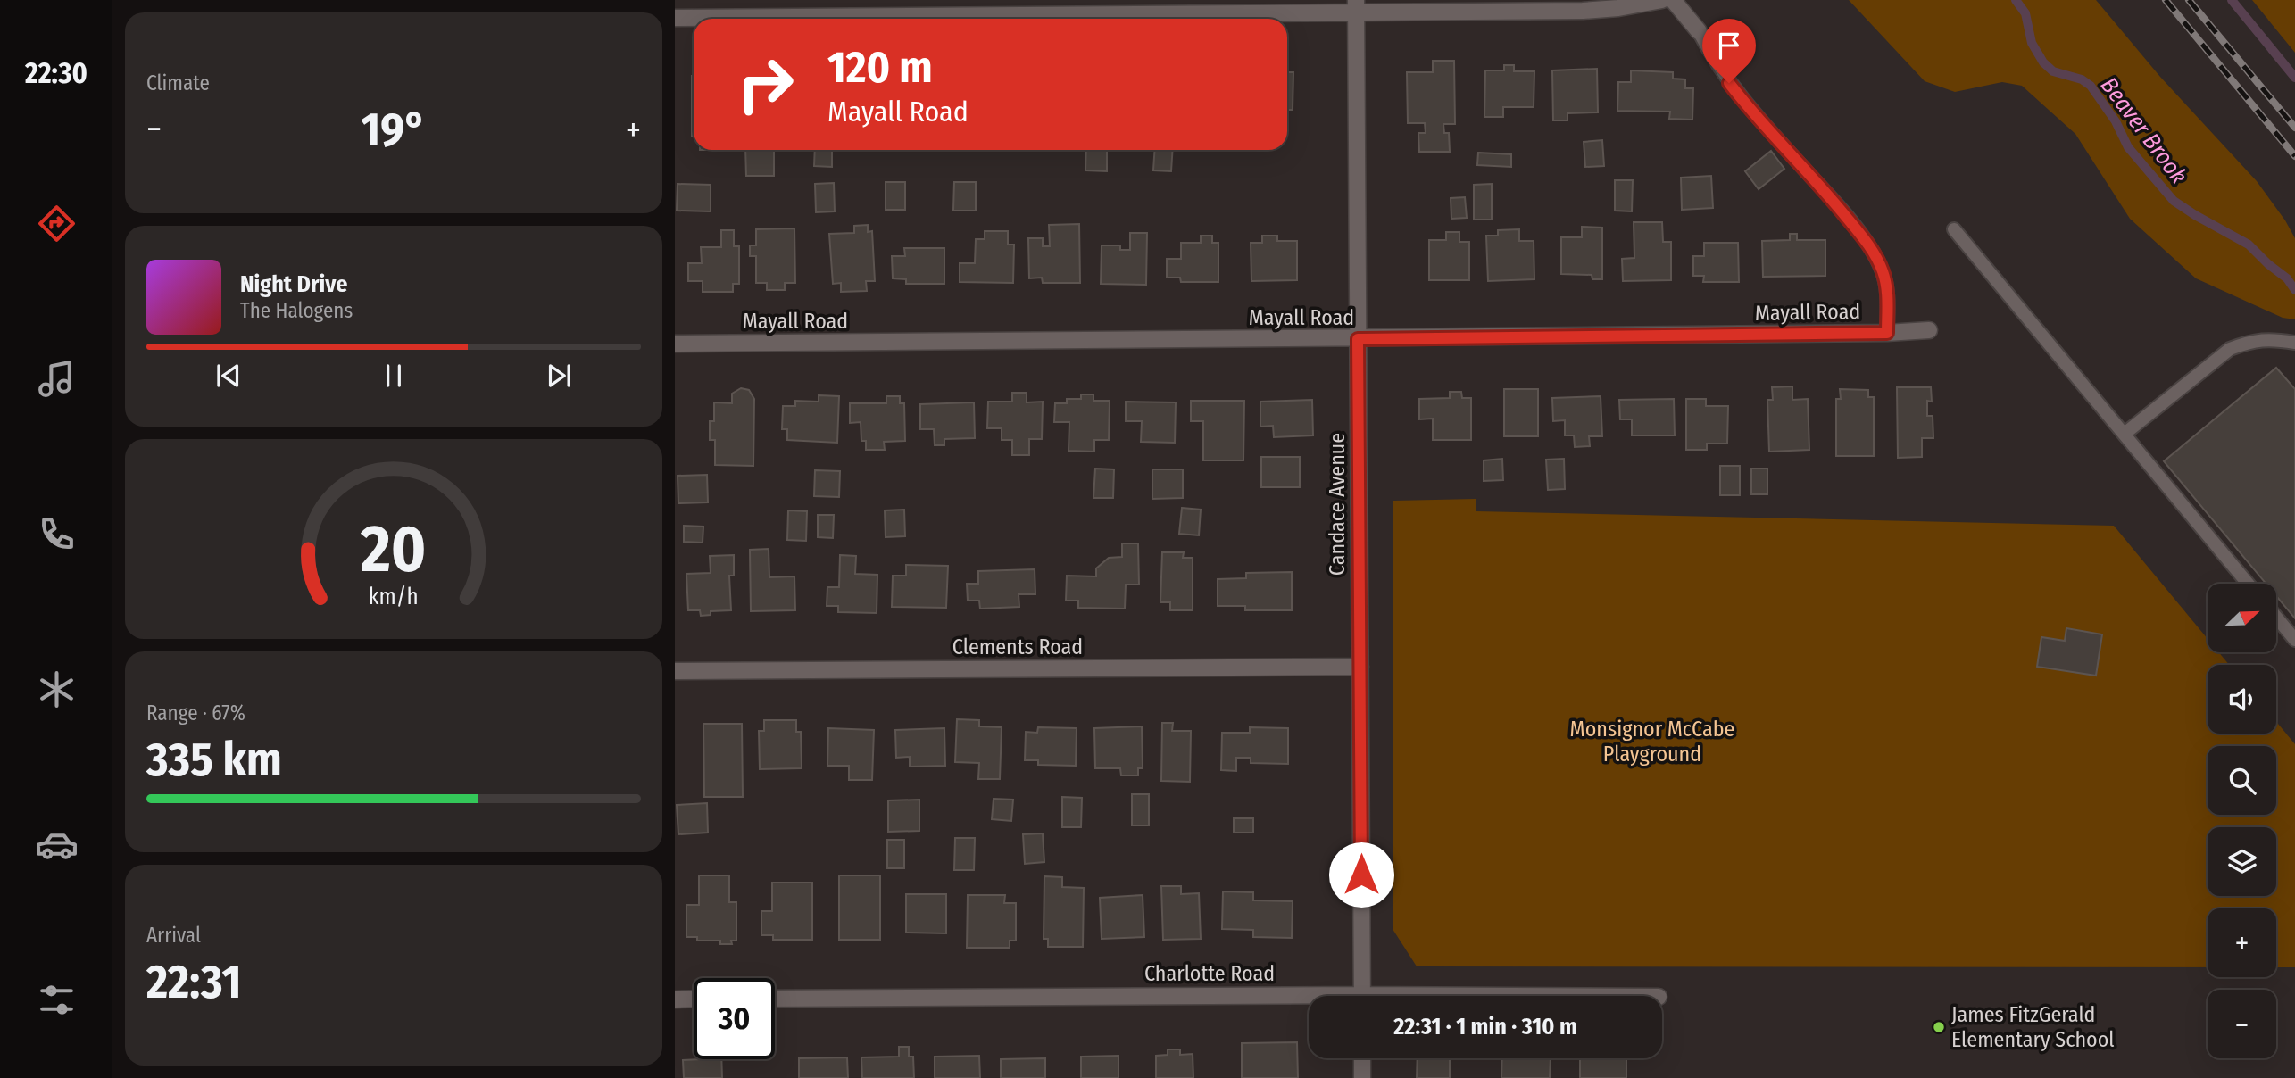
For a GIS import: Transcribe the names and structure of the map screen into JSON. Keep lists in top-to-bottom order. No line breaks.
{"streets":{"street":["Mayall Road","Candace Avenue","Clements Road","Charlotte Road"]},"crossings":[["Mayall Road","Candace Avenue"],["Candace Avenue","Clements Road"]],"water":["Beaver Brook"],"parks":["Monsignor McCabe Playground"],"places":["James FitzGerald Elementary School"],"north":"top right","page":{"tabs":"22:30","tile":["Climate",["Range · 67%","335 km"],["Arrival","22:31"]],"turn":["120 m","Mayall Road"],"heat":["−","19°","+"],"song":["Night Drive","The Halogens"],"map_buttons":["+","−"],"limit":"30","trip":"22:31 · 1 min · 310 m","gauge":["20","km/h"]}}
